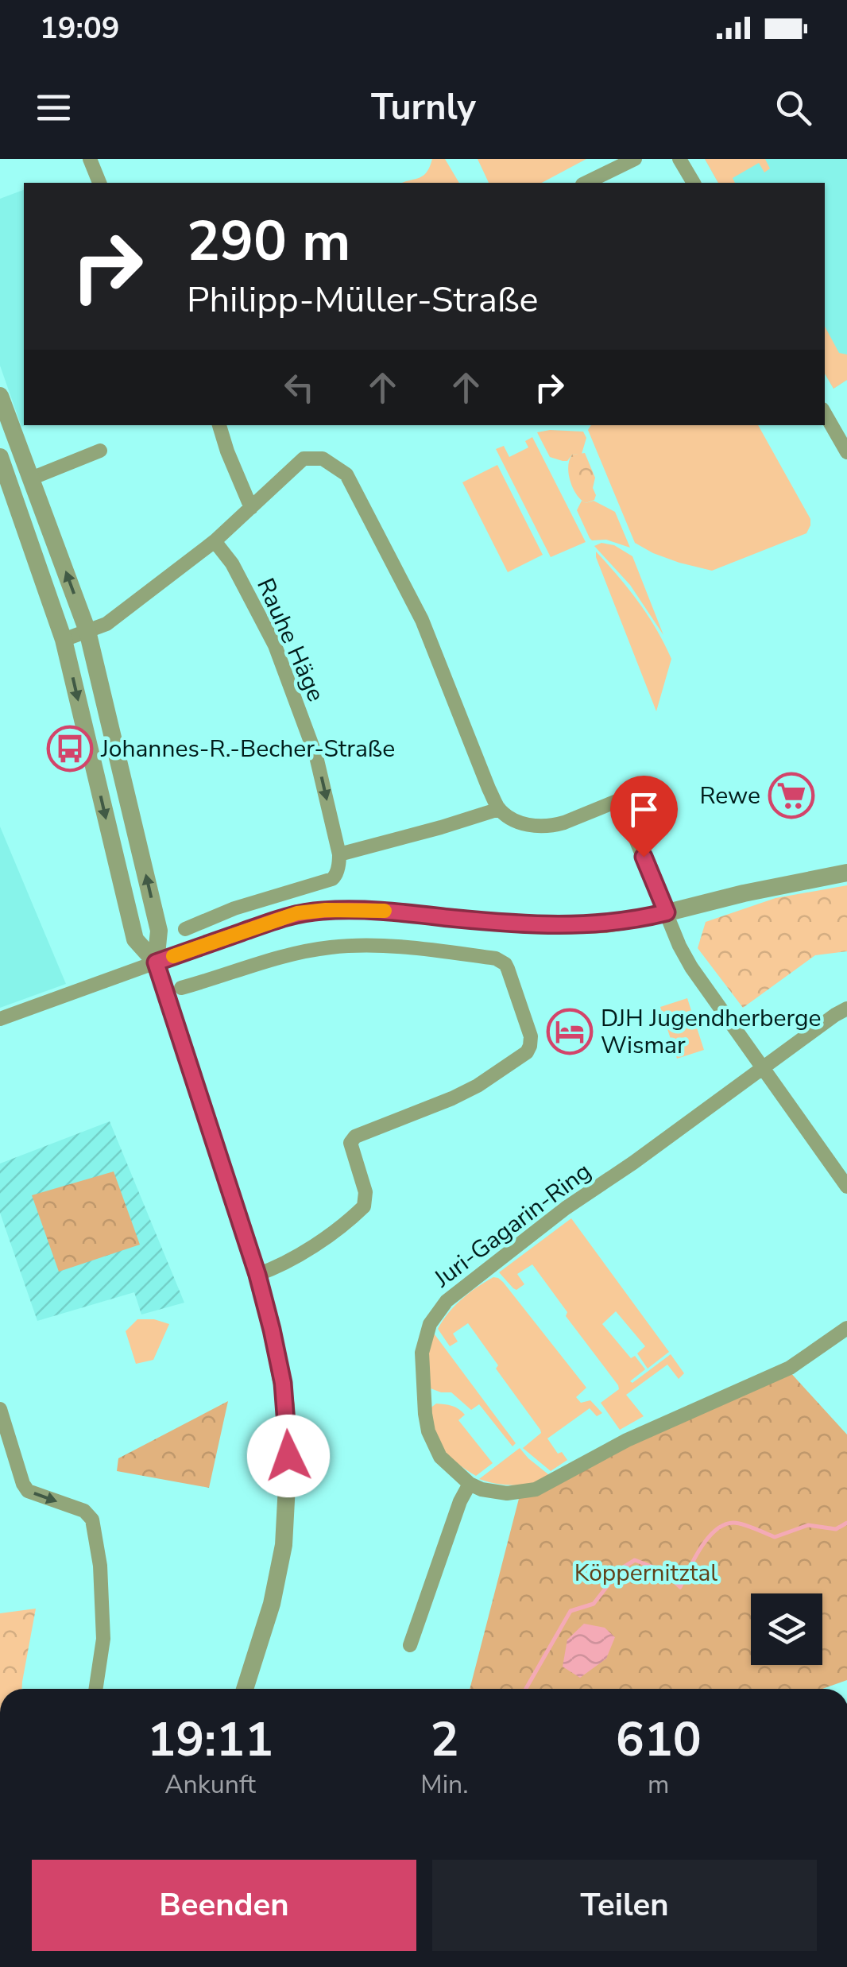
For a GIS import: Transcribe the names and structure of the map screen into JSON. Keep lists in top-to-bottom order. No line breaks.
{"streets":{"street":["Rauhe Häge","Juri-Gagarin-Ring"]},"one_way":["Rauhe Häge"],"parks":["Köppernitztal"],"places":{"bus stop":["Johannes-R.-Becher-Straße"],"supermarket":["Rewe"],"hotel":["DJH Jugendherberge Wismar"]},"page":{"status":"19:09","header":"Turnly","turn":["290 m","Philipp-Müller-Straße"],"eta":["19:11","Ankunft","2","Min.","610","m"],"buttons":["Beenden","Teilen"]}}
